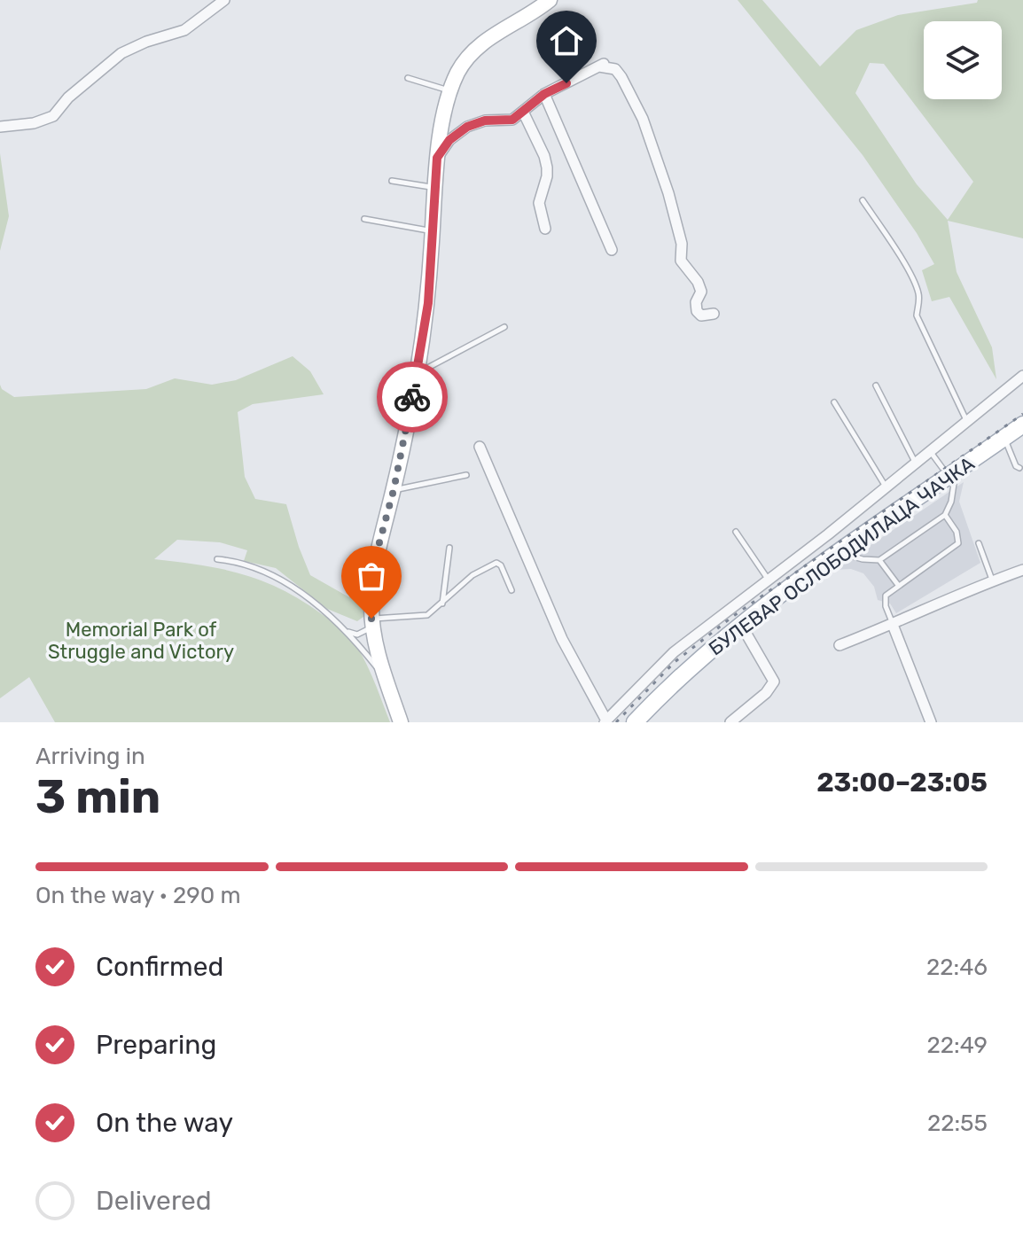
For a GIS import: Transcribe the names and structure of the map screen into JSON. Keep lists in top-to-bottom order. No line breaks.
{"streets":{"main road":["БУЛЕВАР ОСЛОБОДИЛАЦА ЧАЧКА"]},"parks":["Memorial Park of Struggle and Victory"],"page":{"heading":["3 min","Arriving in","23:00–23:05"],"bar":"On the way · 290 m","list":[["Confirmed","22:46"],["Preparing","22:49"],["On the way","22:55"],"Delivered"]}}
